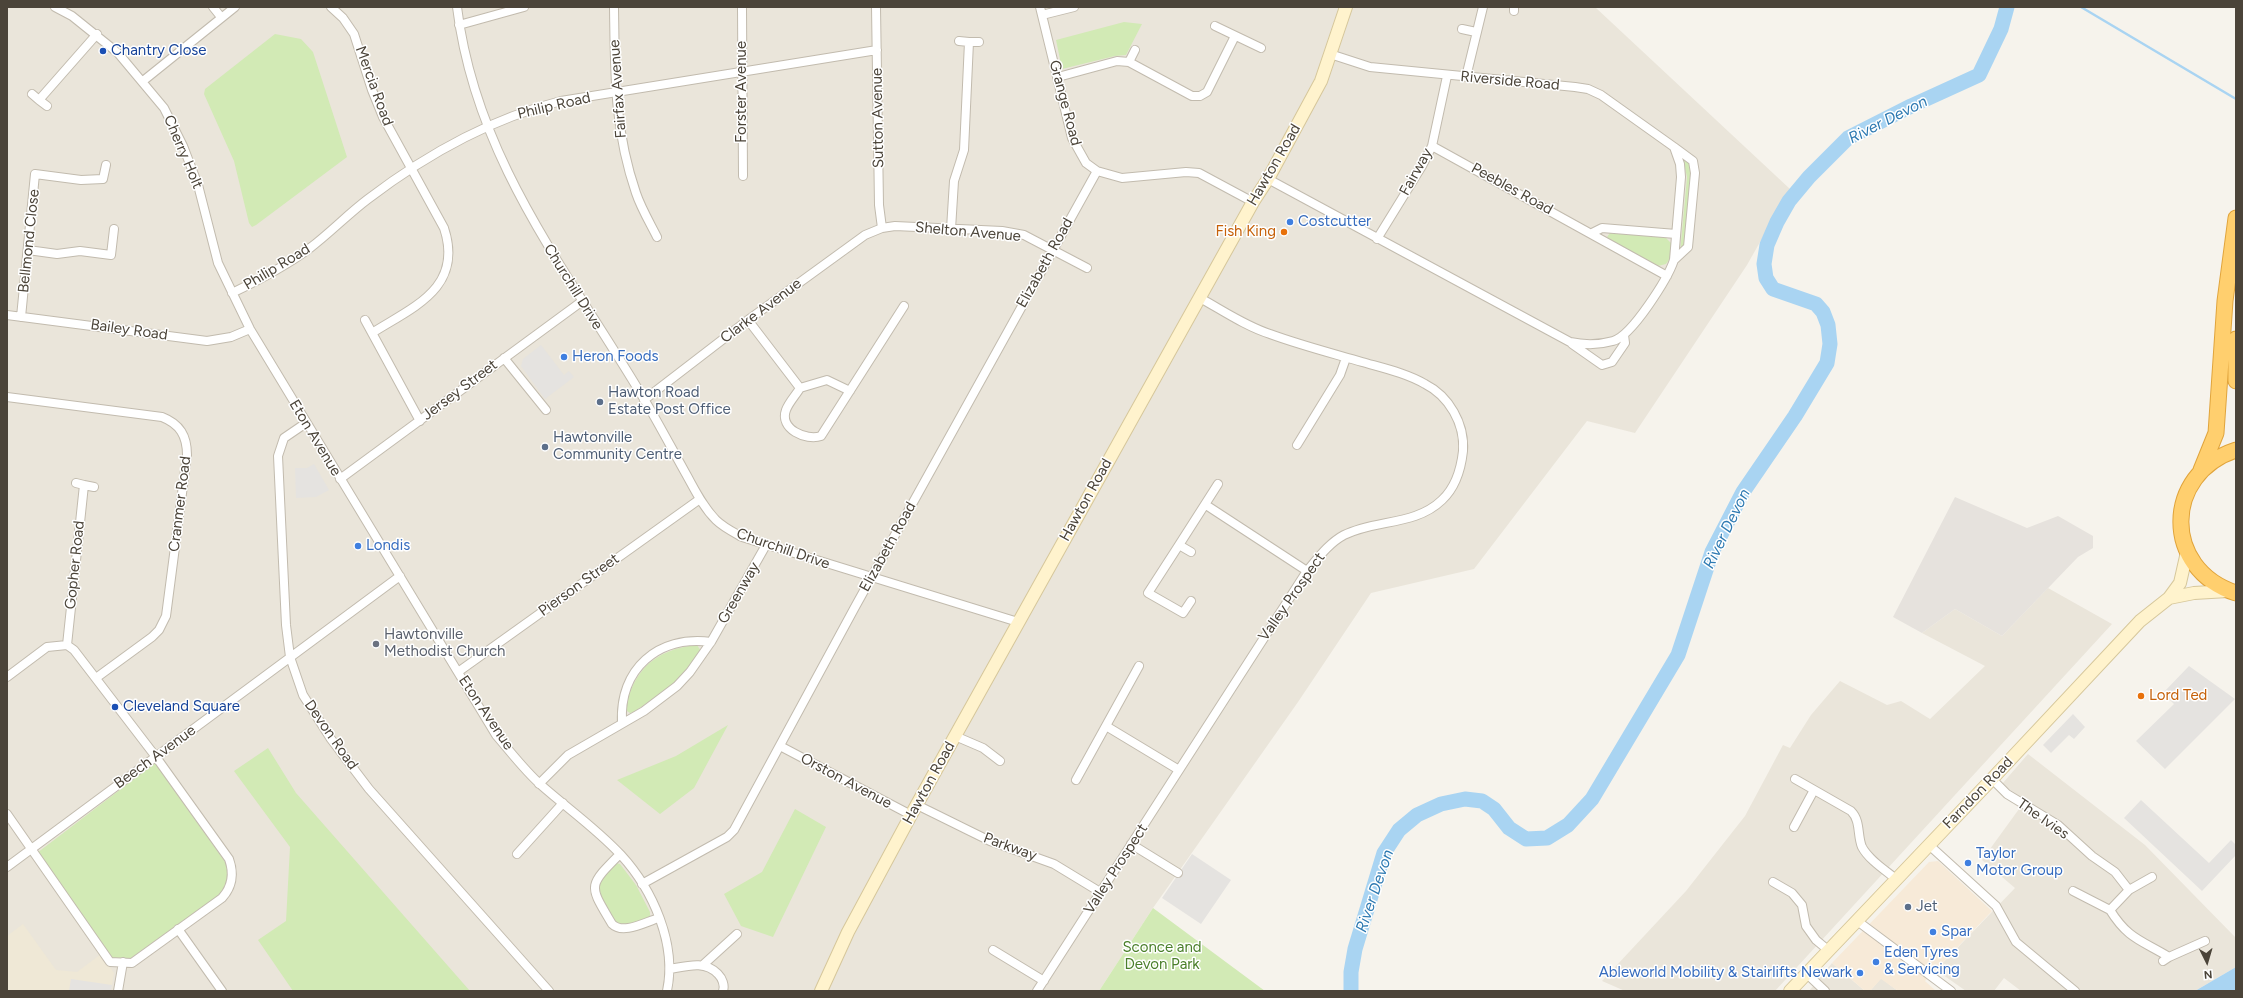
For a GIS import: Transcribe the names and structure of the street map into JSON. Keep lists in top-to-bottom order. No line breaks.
{"streets":{"street":["Riverside Road","Mercia Road","Fairfax Avenue","Forster Avenue","Grange Road","Philip Road","Sutton Avenue","Cherry Holt","Hawton Road","Fairway","Peebles Road","Shelton Avenue","Bellmond Close","Elizabeth Road","Churchill Drive","Clarke Avenue","Bailey Road","Jersey Street","Eton Avenue","Cranmer Road","Gopher Road","Pierson Street","Greenway","Valley Prospect","Devon Road","Beech Avenue","Orston Avenue","Farndon Road","The Ivies","Parkway"]},"crossings":[["Riverside Road","Hawton Road"],["Riverside Road","Fairway"],["Riverside Road","Peebles Road"],["Mercia Road","Philip Road"],["Fairfax Avenue","Philip Road"],["Forster Avenue","Philip Road"],["Grange Road","Hawton Road"],["Grange Road","Elizabeth Road"],["Philip Road","Sutton Avenue"],["Philip Road","Cherry Holt"],["Philip Road","Churchill Drive"],["Philip Road","Eton Avenue"],["Sutton Avenue","Shelton Avenue"],["Sutton Avenue","Clarke Avenue"],["Cherry Holt","Eton Avenue"],["Hawton Road","Churchill Drive"],["Hawton Road","Valley Prospect"],["Hawton Road","Orston Avenue"],["Hawton Road","Parkway"],["Fairway","Peebles Road"],["Shelton Avenue","Elizabeth Road"],["Shelton Avenue","Clarke Avenue"],["Bellmond Close","Bailey Road"],["Elizabeth Road","Churchill Drive"],["Elizabeth Road","Eton Avenue"],["Elizabeth Road","Orston Avenue"],["Churchill Drive","Clarke Avenue"],["Churchill Drive","Jersey Street"],["Churchill Drive","Pierson Street"],["Churchill Drive","Greenway"],["Bailey Road","Eton Avenue"],["Jersey Street","Eton Avenue"],["Eton Avenue","Pierson Street"],["Eton Avenue","Greenway"],["Eton Avenue","Devon Road"],["Eton Avenue","Beech Avenue"],["Valley Prospect","Parkway"],["Devon Road","Beech Avenue"],["Orston Avenue","Parkway"],["Farndon Road","The Ivies"]],"water":["River Devon"],"parks":["Sconce and Devon Park"],"places":["Chantry Close","Costcutter","Fish King","Heron Foods","Hawton Road Estate Post Office","Hawtonville Community Centre","Londis","Hawtonville Methodist Church","Lord Ted","Cleveland Square","Taylor Motor Group","Jet","Spar","Eden Tyres & Servicing","Ableworld Mobility & Stairlifts Newark"],"north":"bottom"}
